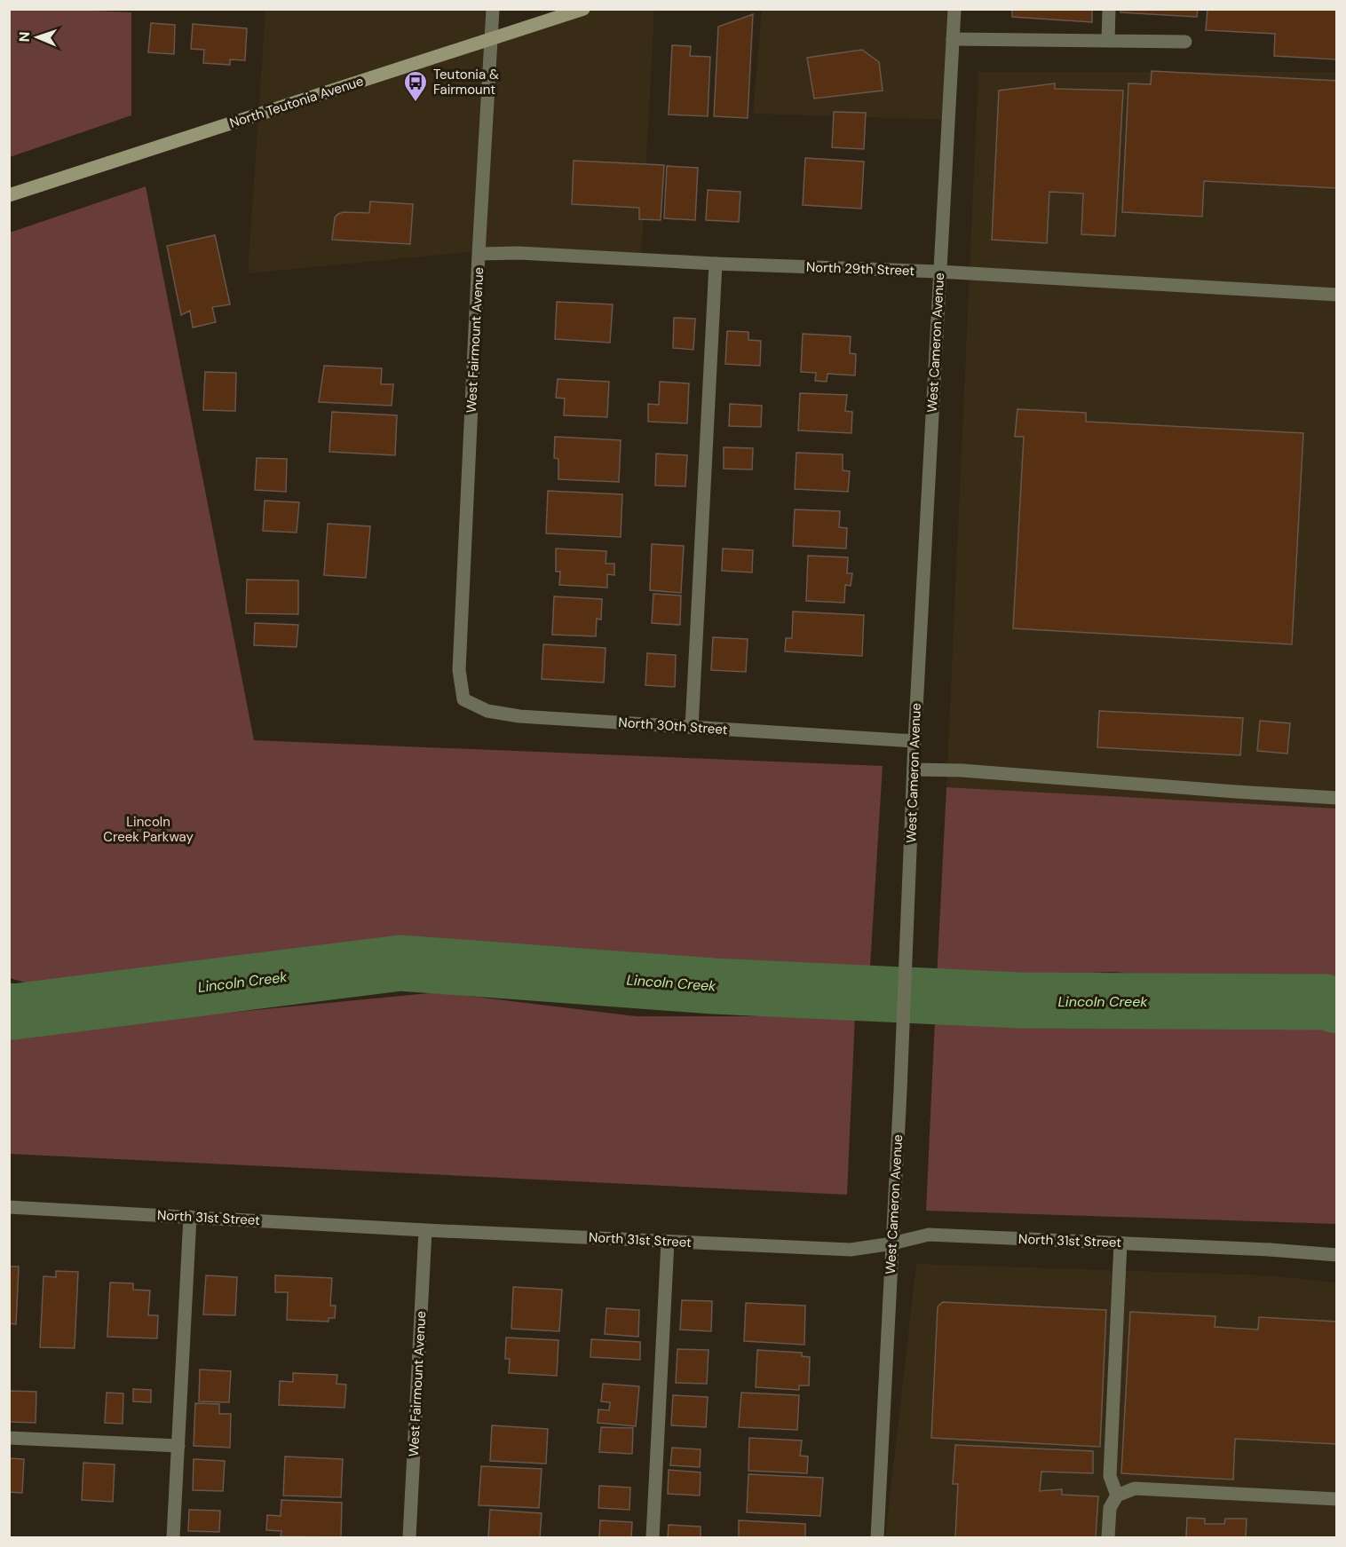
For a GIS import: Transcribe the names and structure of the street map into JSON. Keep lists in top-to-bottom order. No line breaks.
{"streets":{"main road":["North Teutonia Avenue"],"street":["North 29th Street","West Fairmount Avenue","West Cameron Avenue","North 30th Street","North 31st Street"]},"crossings":[["North Teutonia Avenue","West Fairmount Avenue"],["North 29th Street","West Fairmount Avenue"],["North 29th Street","West Cameron Avenue"],["West Fairmount Avenue","North 30th Street"],["West Fairmount Avenue","North 31st Street"],["West Cameron Avenue","North 30th Street"],["West Cameron Avenue","North 31st Street"]],"water":["Lincoln Creek"],"parks":["Lincoln Creek Parkway"],"places":{"bus stop":["Teutonia & Fairmount"]},"north":"left"}
